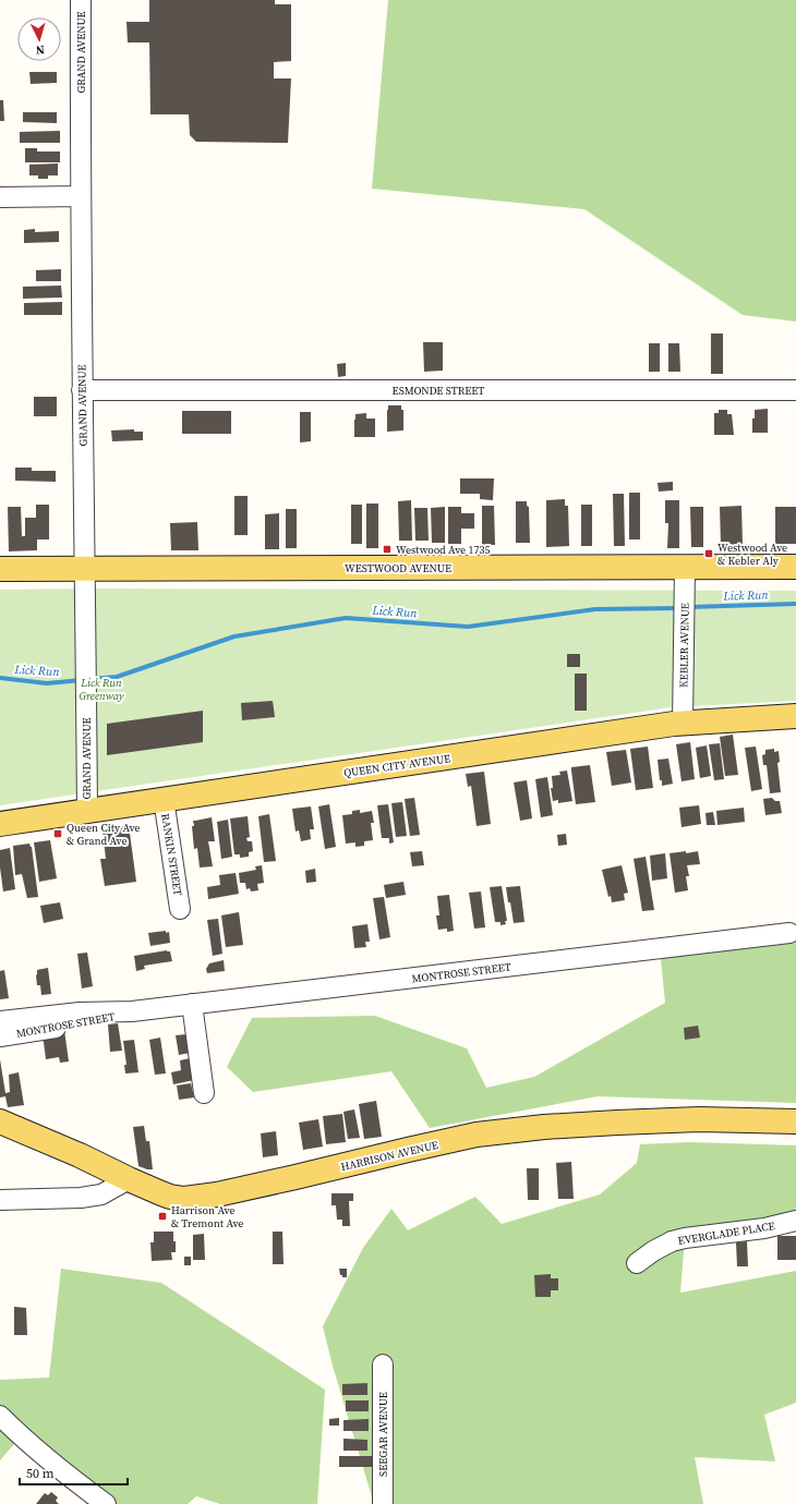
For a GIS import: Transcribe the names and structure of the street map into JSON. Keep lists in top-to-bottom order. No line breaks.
{"streets":{"main road":["WESTWOOD AVENUE","QUEEN CITY AVENUE","HARRISON AVENUE"],"street":["GRAND AVENUE","ESMONDE STREET","KEBLER AVENUE","RANKIN STREET","MONTROSE STREET","EVERGLADE PLACE","SEEGAR AVENUE"]},"crossings":[["GRAND AVENUE","ESMONDE STREET"],["GRAND AVENUE","WESTWOOD AVENUE"],["GRAND AVENUE","QUEEN CITY AVENUE"],["WESTWOOD AVENUE","KEBLER AVENUE"],["KEBLER AVENUE","QUEEN CITY AVENUE"],["QUEEN CITY AVENUE","RANKIN STREET"]],"water":["Lick Run"],"parks":["Lick Run Greenway"],"places":{"transit":["Westwood Ave 1735","Westwood Ave & Kebler Aly","Queen City Ave & Grand Ave","Harrison Ave & Tremont Ave"]},"scale_bar":"50 m","north":"bottom"}
